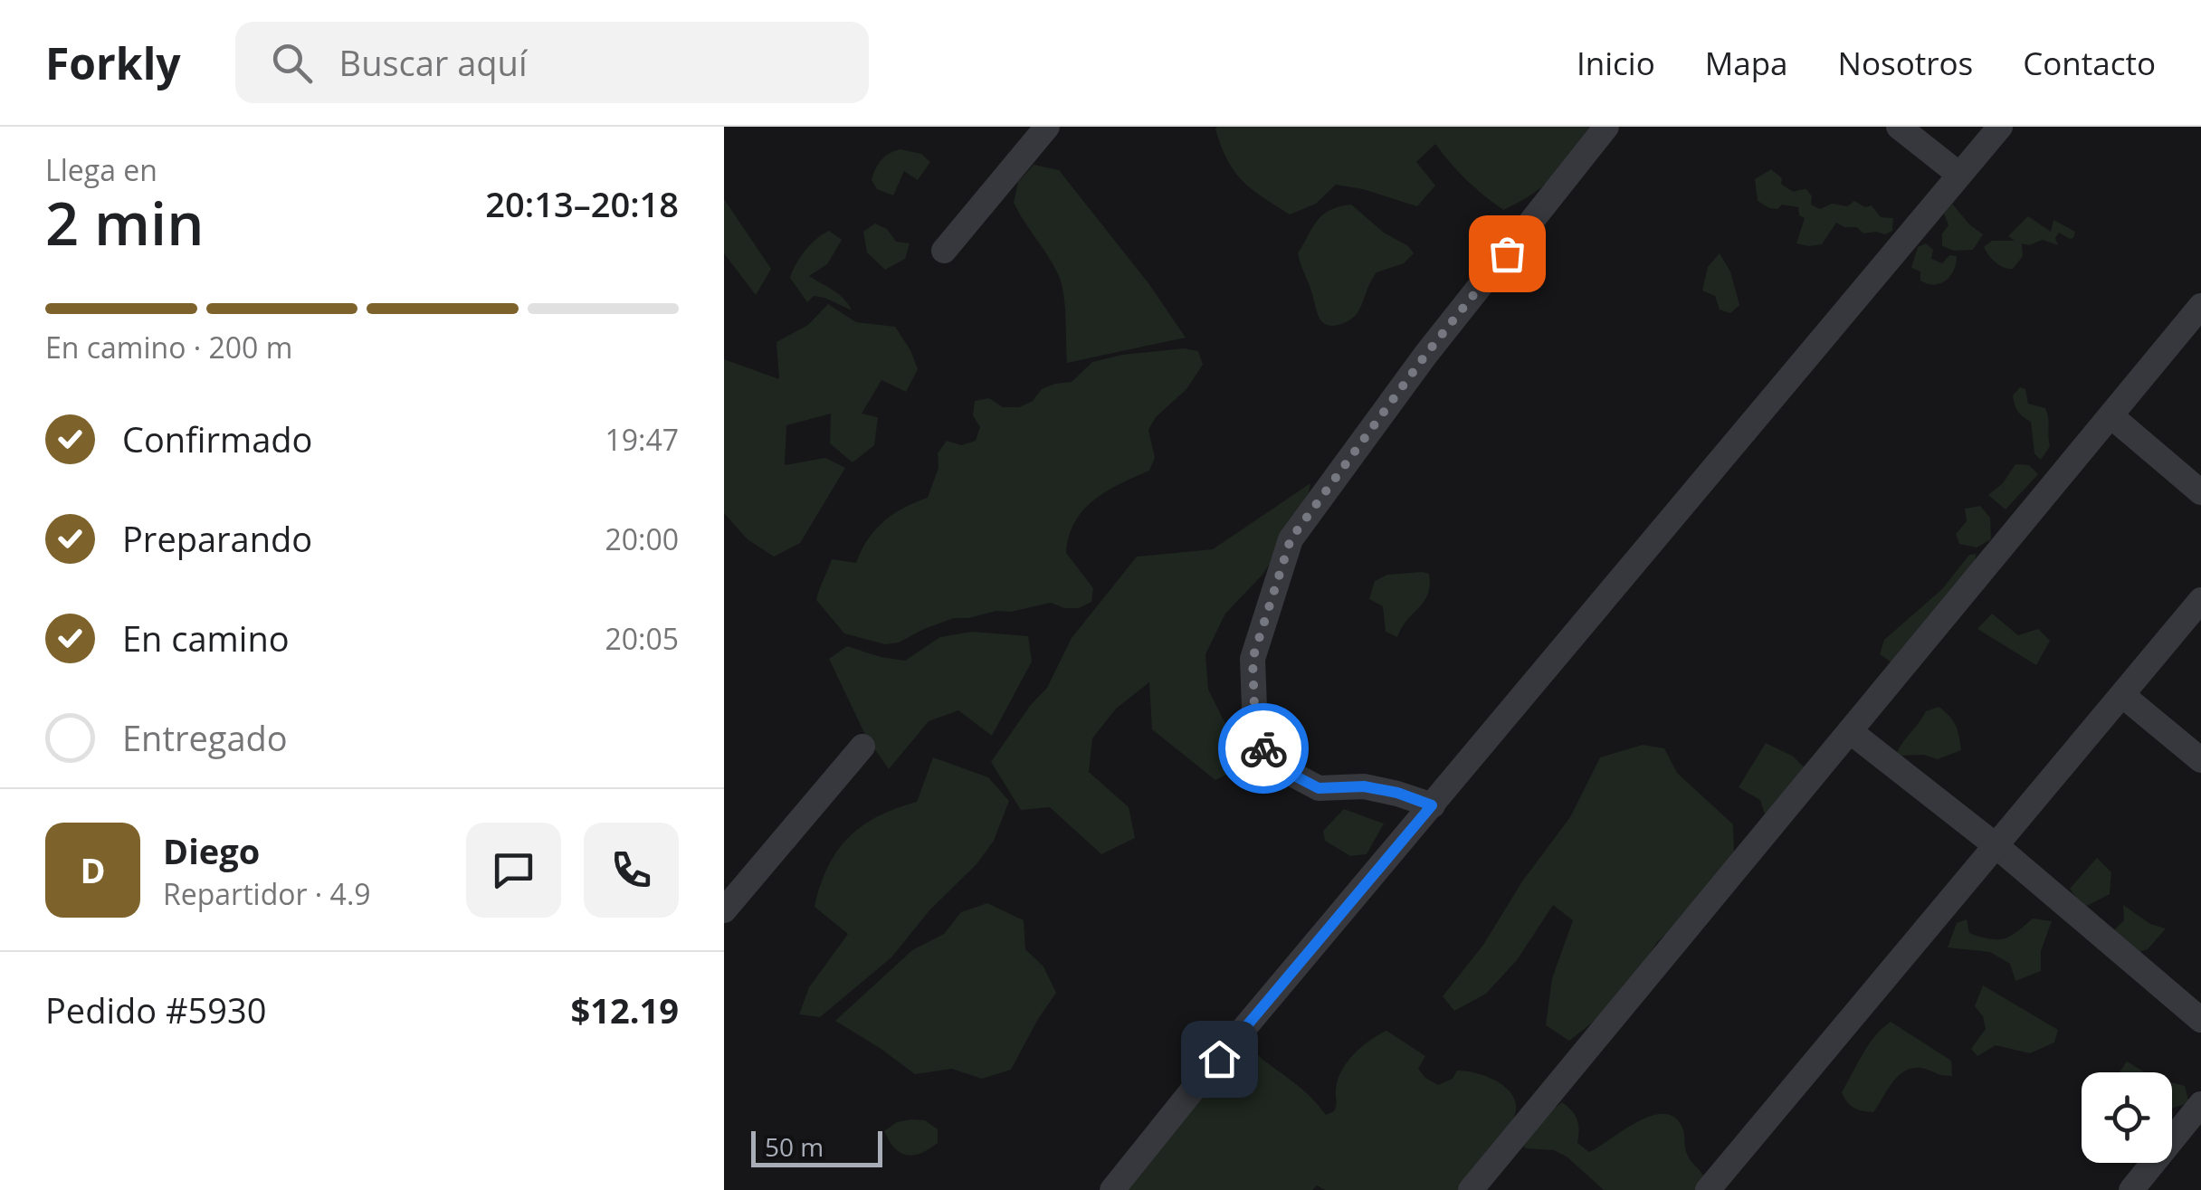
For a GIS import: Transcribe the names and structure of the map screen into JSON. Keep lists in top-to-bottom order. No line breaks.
{"scale_bar":"50 m","page":{"header":"Forkly","search":"Buscar aquí","nav":["Inicio","Mapa","Nosotros","Contacto"],"heading":["2 min","Llega en","20:13–20:18"],"panel":["Diego","Repartidor · 4.9","Pedido #5930","$12.19"],"bar":"En camino · 200 m","list":[["Confirmado","19:47"],["Preparando","20:00"],["En camino","20:05"],"Entregado"],"round":"D","scale":"50 m"}}
